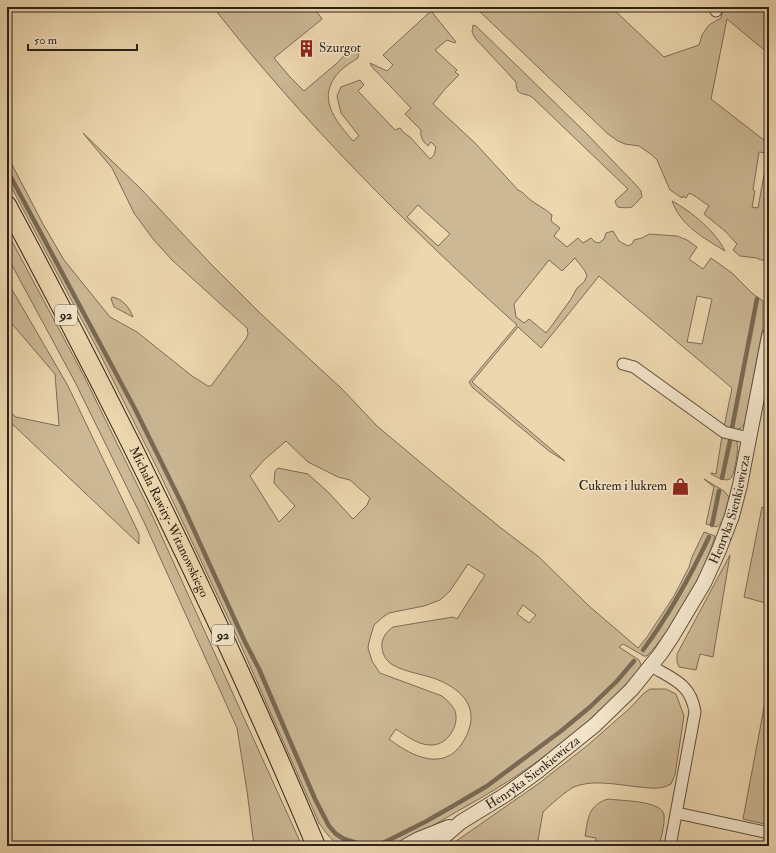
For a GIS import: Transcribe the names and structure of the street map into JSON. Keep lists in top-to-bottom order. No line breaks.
{"streets":{"main road":["92","Michała Rawity-Witanowskiego"],"street":["Henryka Sienkiewicza"]},"places":{"building":["Szurgot"],"shop":["Cukrem i lukrem"]},"scale_bar":"50 m"}
